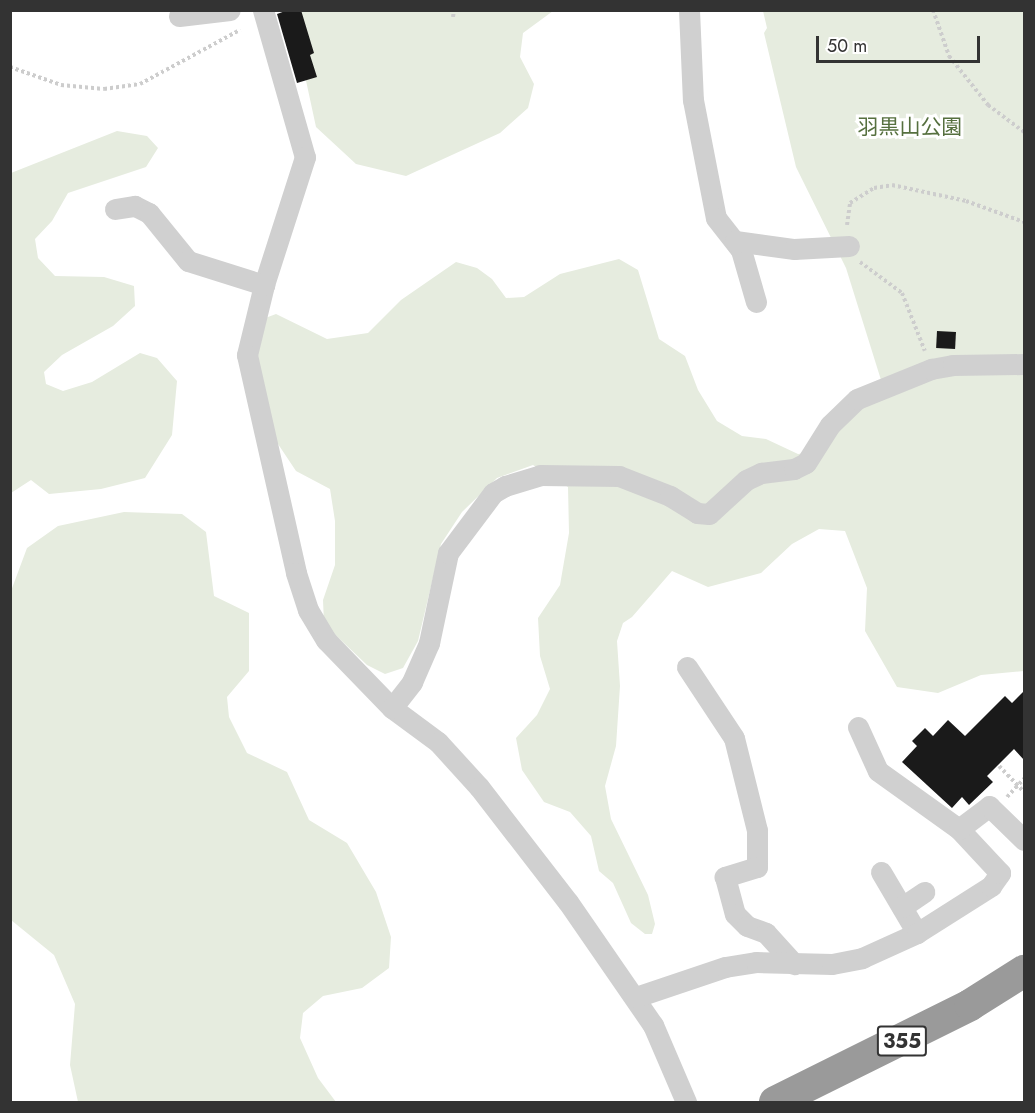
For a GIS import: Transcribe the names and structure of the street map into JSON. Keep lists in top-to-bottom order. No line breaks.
{"streets":{"highway":["355"]},"parks":["羽黒山公園"],"scale_bar":"50 m"}
